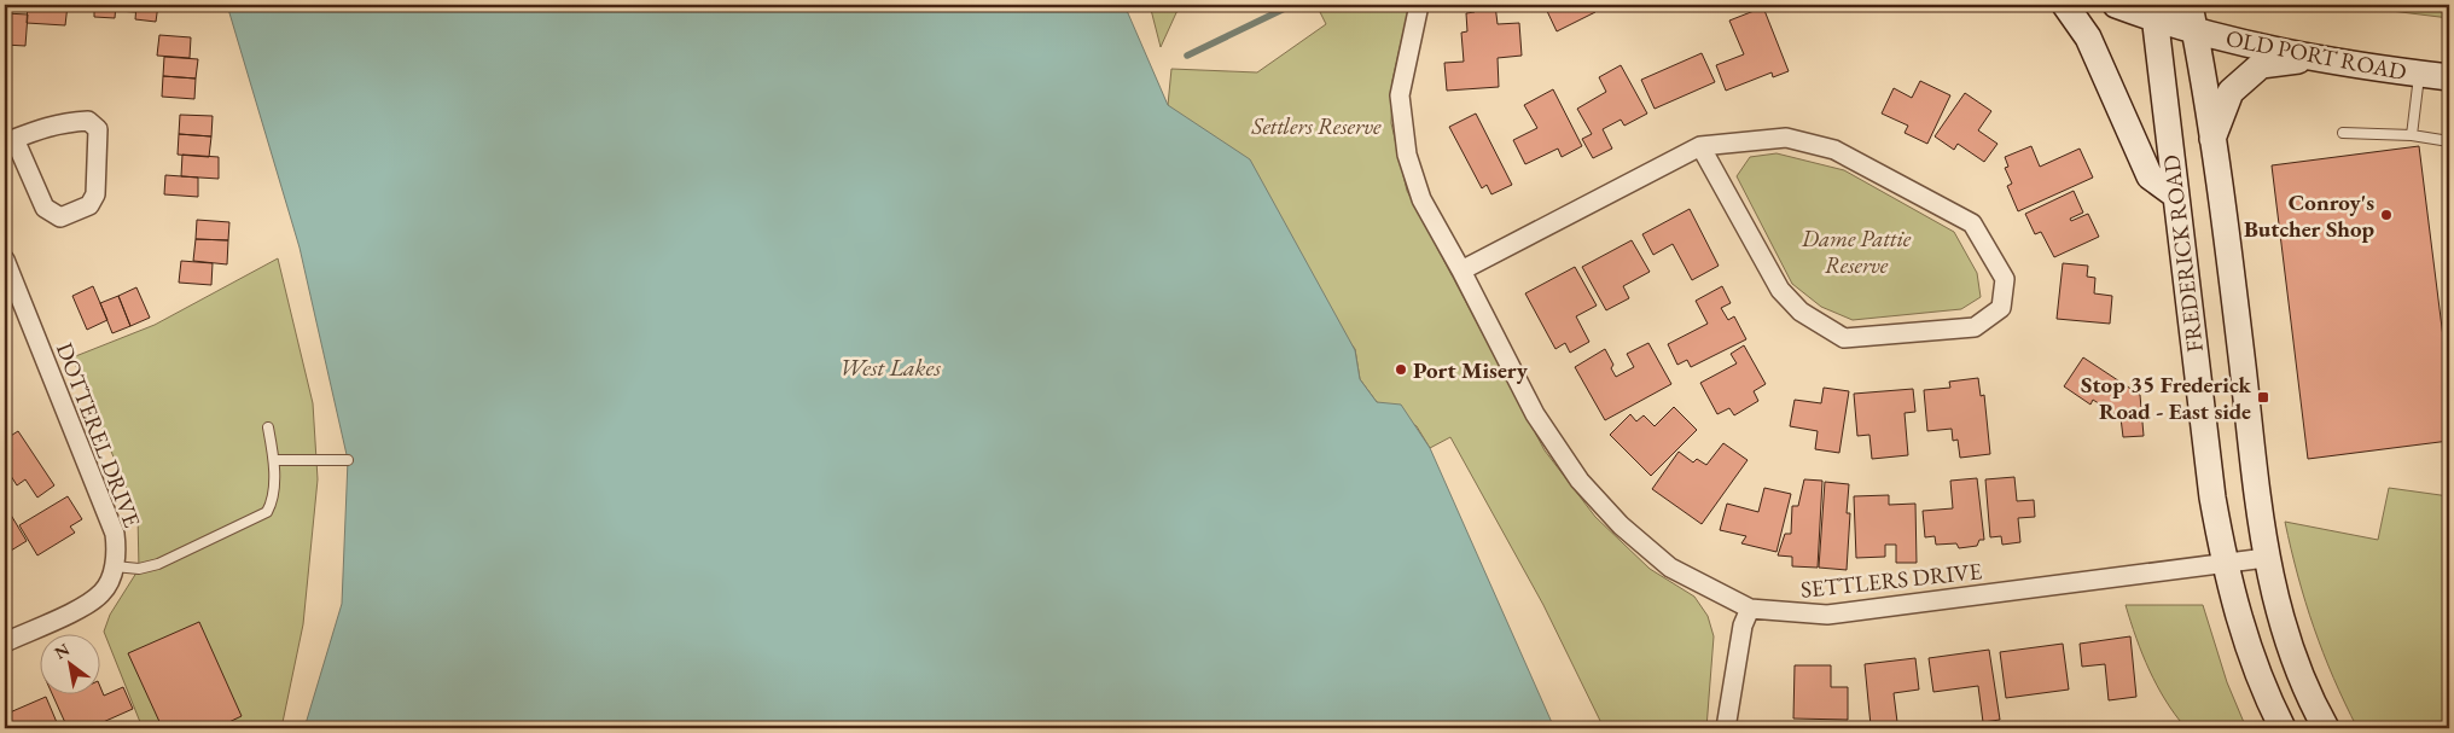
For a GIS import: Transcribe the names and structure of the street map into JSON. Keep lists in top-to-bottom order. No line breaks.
{"streets":{"main road":["OLD PORT ROAD","FREDERICK ROAD"],"street":["DOTTEREL DRIVE","SETTLERS DRIVE"]},"crossings":[["OLD PORT ROAD","FREDERICK ROAD"],["FREDERICK ROAD","SETTLERS DRIVE"]],"water":["West Lakes"],"parks":["Settlers Reserve","Dame Pattie Reserve"],"places":{"other":["Conroy's Butcher Shop","Port Misery"],"transit":["Stop 35 Frederick Road - East side"]},"north":"top left"}
